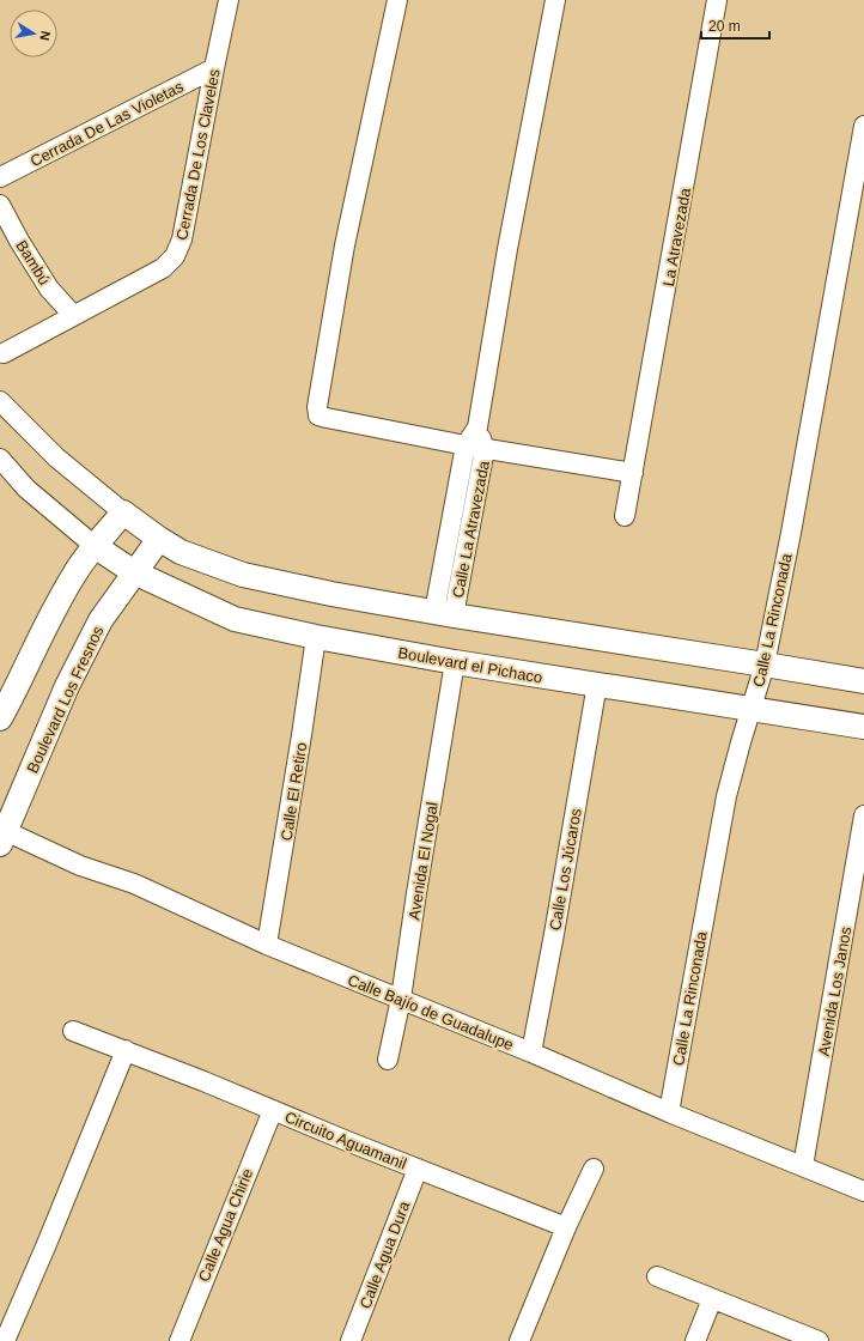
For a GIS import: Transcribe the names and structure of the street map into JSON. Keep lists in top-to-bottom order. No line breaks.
{"streets":{"street":["Cerrada De Las Violetas","Cerrada De Los Claveles","La Atravezada","Bambú","Calle La Atravezada","Calle La Rinconada","Boulevard el Pichaco","Boulevard Los Fresnos","Calle El Retiro","Avenida El Nogal","Calle Los Júcaros","Avenida Los Janos","Calle Bajío de Guadalupe","Circuito Aguamanil","Calle Agua Chirie","Calle Agua Dura"]},"crossings":[["Cerrada De Las Violetas","Cerrada De Los Claveles"],["Cerrada De Los Claveles","Bambú"],["La Atravezada","Calle La Atravezada"],["Calle La Rinconada","Boulevard el Pichaco"],["Calle La Rinconada","Calle Bajío de Guadalupe"],["Boulevard el Pichaco","Boulevard Los Fresnos"],["Boulevard el Pichaco","Calle El Retiro"],["Boulevard el Pichaco","Avenida El Nogal"],["Boulevard el Pichaco","Calle Los Júcaros"],["Boulevard Los Fresnos","Calle Bajío de Guadalupe"],["Calle El Retiro","Calle Bajío de Guadalupe"],["Avenida El Nogal","Calle Bajío de Guadalupe"],["Calle Los Júcaros","Calle Bajío de Guadalupe"],["Avenida Los Janos","Calle Bajío de Guadalupe"],["Circuito Aguamanil","Calle Agua Chirie"],["Circuito Aguamanil","Calle Agua Dura"]],"scale_bar":"20 m","north":"right"}
